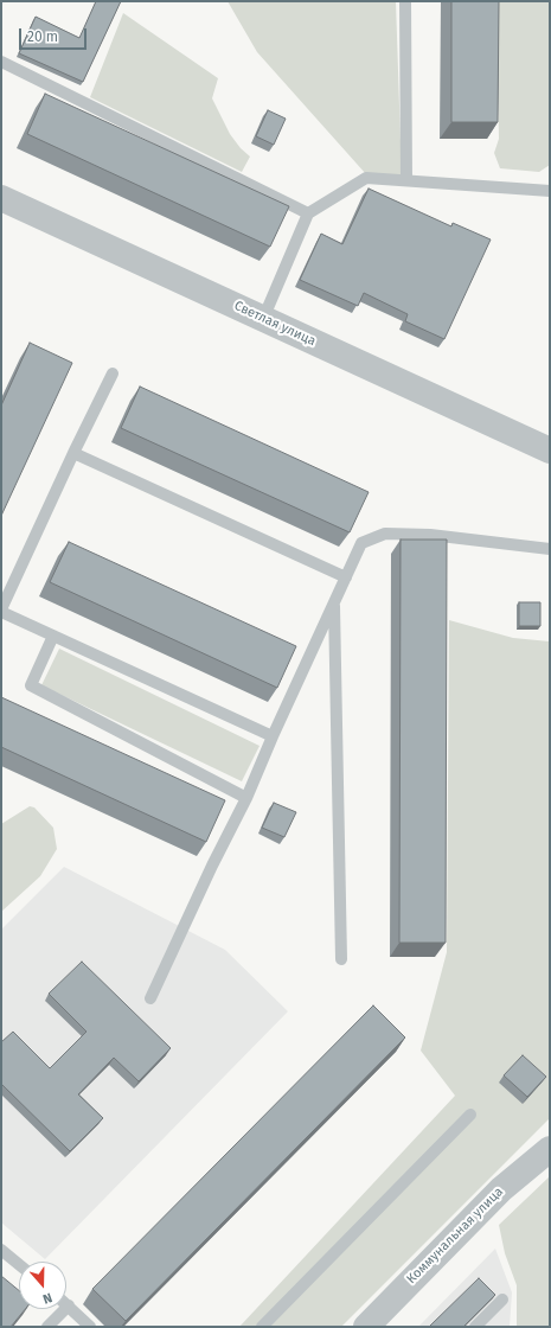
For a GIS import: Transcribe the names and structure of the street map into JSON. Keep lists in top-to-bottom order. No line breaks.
{"streets":{"street":["Светлая улица","Коммунальная улица"]},"scale_bar":"20 m","north":"bottom"}
